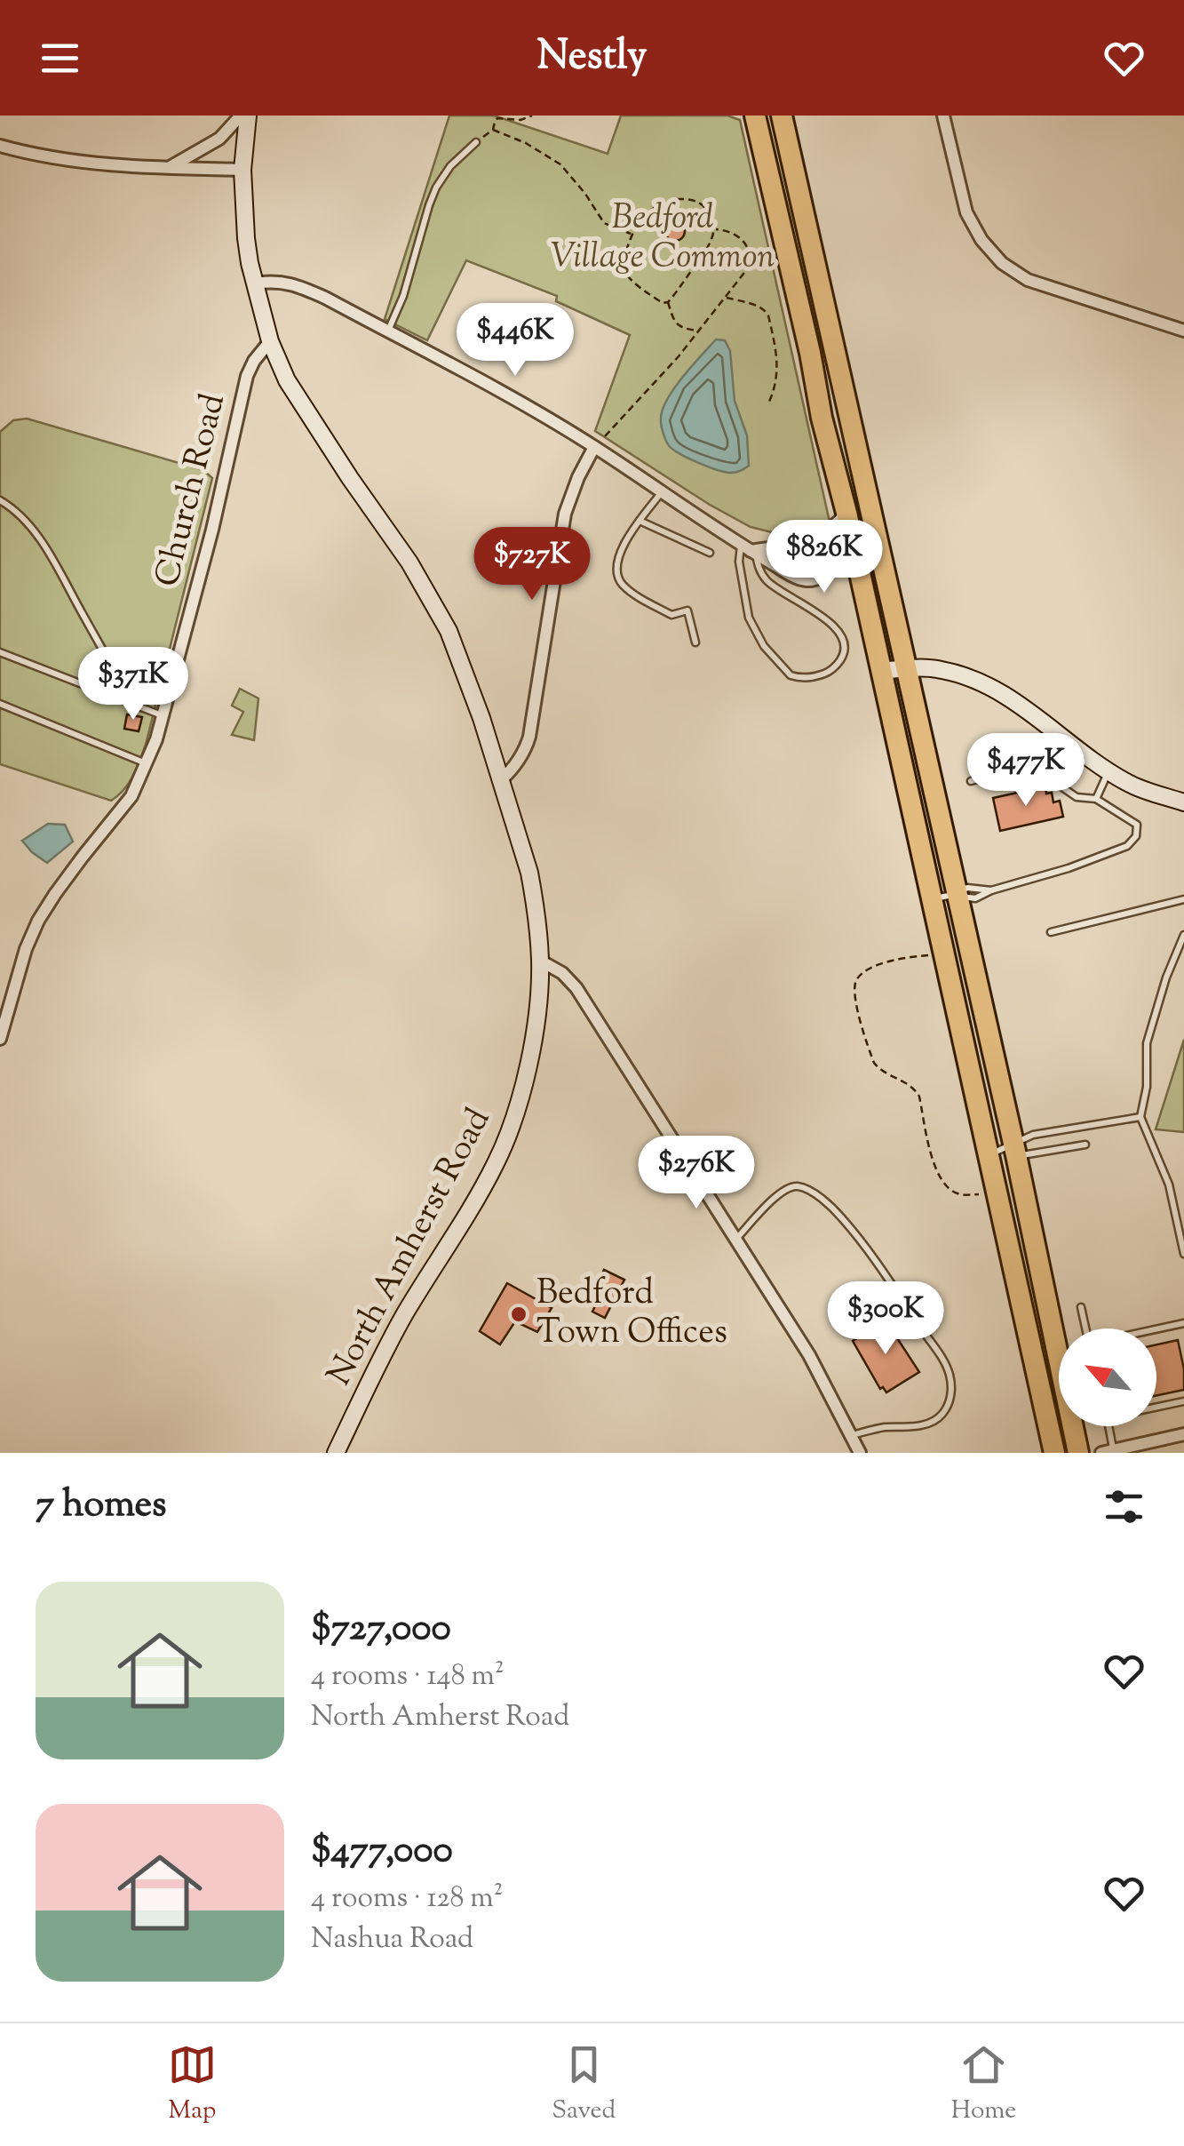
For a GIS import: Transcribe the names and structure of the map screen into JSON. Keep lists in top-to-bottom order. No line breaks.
{"streets":{"street":["Church Road","North Amherst Road"]},"crossings":[["Church Road","North Amherst Road"]],"parks":["Bedford Village Common"],"places":["Bedford Town Offices"],"north":"top left","page":{"header":"Nestly","price":["$446K","$826K","$727K","$371K","$477K","$276K","$300K"],"heading":"7 homes","list":[{"name":"$727,000","note":"4 rooms · 148 m² · North Amherst Road"},{"name":"$477,000","note":"4 rooms · 128 m² · Nashua Road"}],"tabs":["Map","Saved","Home"]}}
